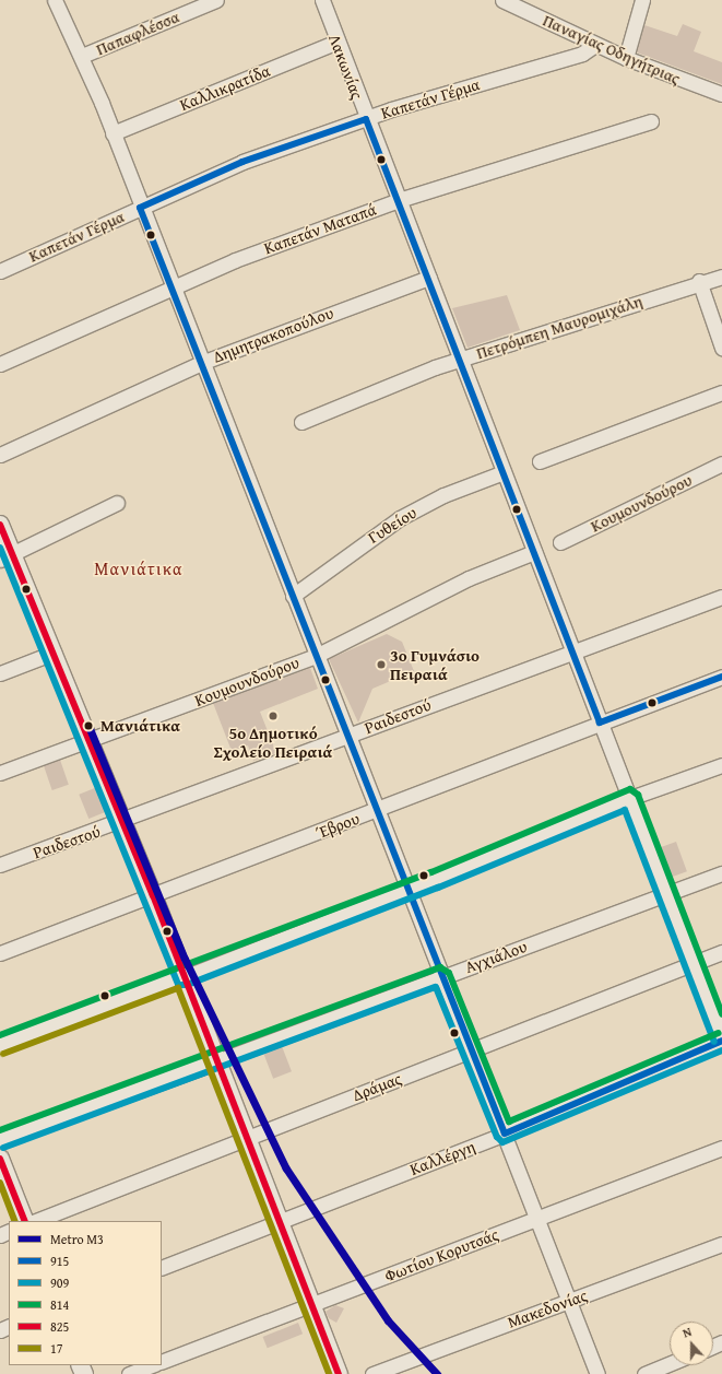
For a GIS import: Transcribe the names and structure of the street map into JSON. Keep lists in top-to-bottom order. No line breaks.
{"streets":{"street":["Παπαφλέσσα","Παναγίας Οδηγήτριας","Λακωνίας","Καλλικρατίδα","Καπετάν Γέρμα","Καπετάν Ματαπά","Πετρόμπεη Μαυρομιχάλη","Δημητρακοπούλου","Κουμουνδούρου","Γυθείου","Ραιδεστού","Έβρου","Αγχιάλου","Δράμας","Καλλέργη","Φωτίου Κορυτσάς","Μακεδονίας"]},"crossings":[["Παναγίας Οδηγήτριας","Καπετάν Γέρμα"],["Λακωνίας","Καλλικρατίδα"],["Λακωνίας","Καπετάν Γέρμα"],["Λακωνίας","Καπετάν Ματαπά"],["Λακωνίας","Πετρόμπεη Μαυρομιχάλη"],["Λακωνίας","Δημητρακοπούλου"],["Λακωνίας","Κουμουνδούρου"],["Λακωνίας","Γυθείου"],["Λακωνίας","Ραιδεστού"],["Λακωνίας","Έβρου"],["Λακωνίας","Αγχιάλου"],["Λακωνίας","Δράμας"],["Λακωνίας","Καλλέργη"]],"districts":["Μανιάτικα"],"places":["3ο Γυμνάσιο Πειραιά","5ο Δημοτικό Σχολείο Πειραιά","Μανιάτικα"],"lines":["transit line 915","transit line 825","transit line 909","metro line Μ3","transit line 814","transit line 17"],"legend":["Metro Μ3","915","909","814","825","17"],"north":"top"}
